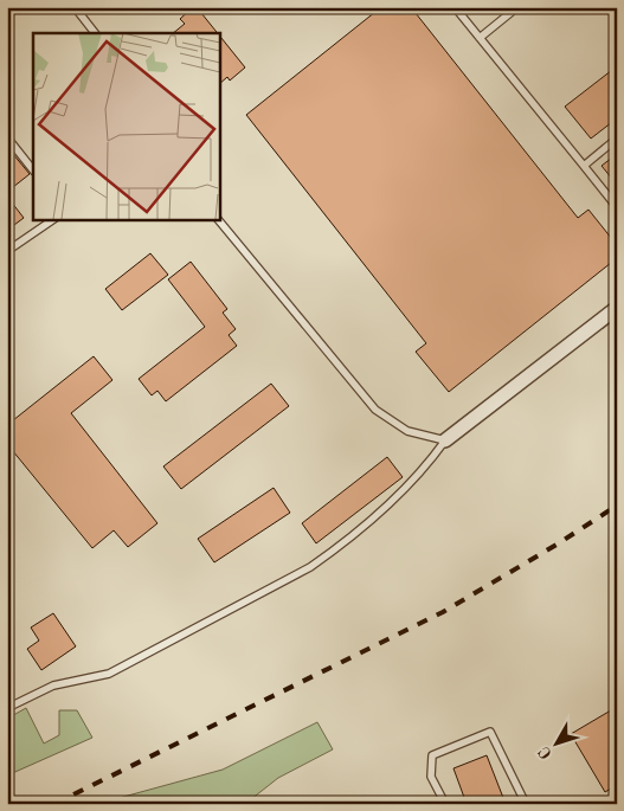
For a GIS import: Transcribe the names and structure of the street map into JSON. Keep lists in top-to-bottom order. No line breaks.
{"north":"bottom left"}
